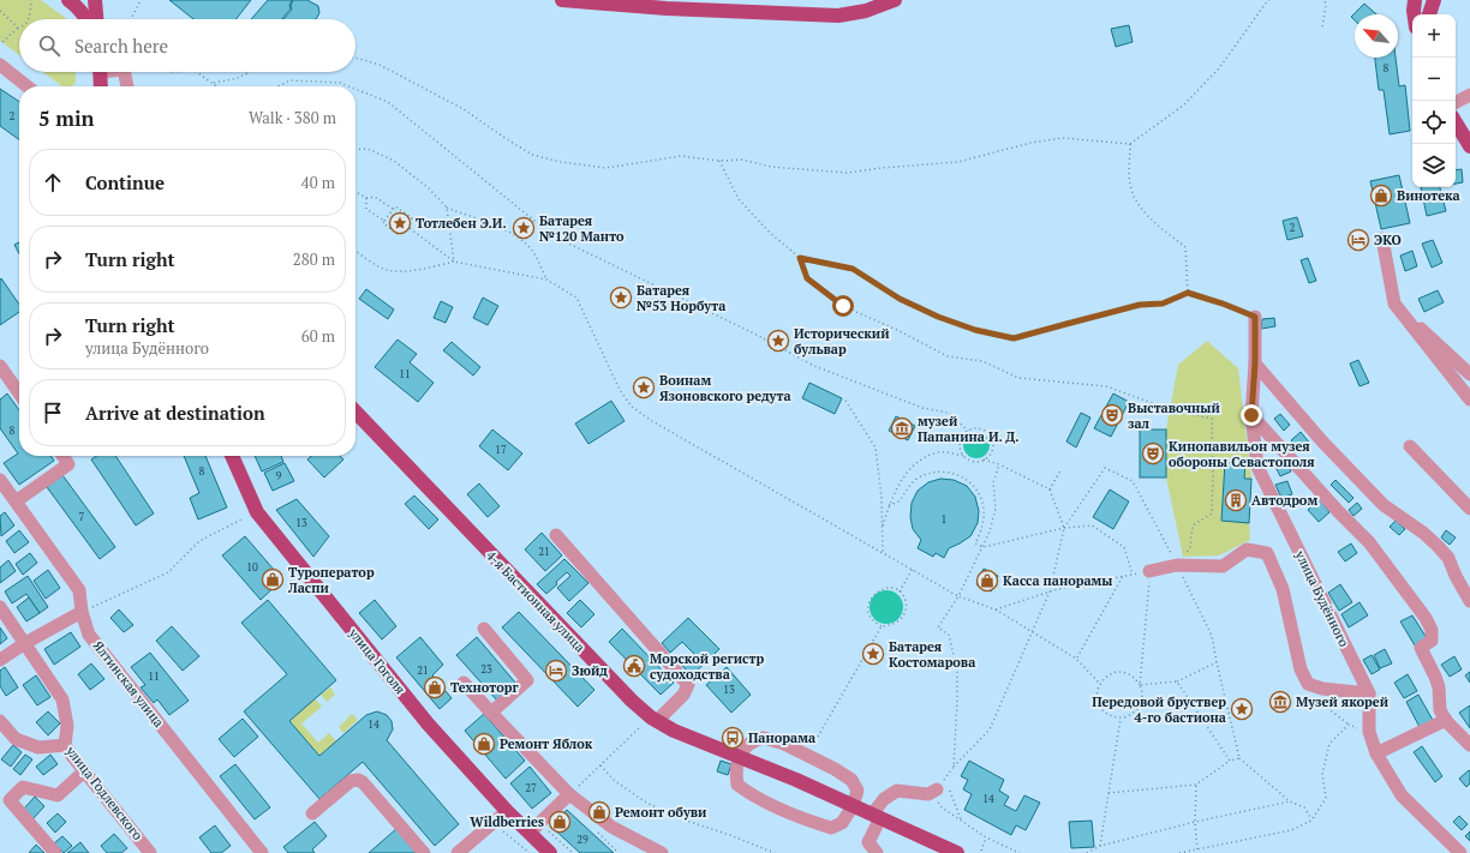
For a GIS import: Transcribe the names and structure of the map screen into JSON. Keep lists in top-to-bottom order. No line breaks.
{"streets":{"main road":["4-я Бастионная улица","улица Гоголя"],"street":["улица Будённого","Ялтинская улица","улица Годлевского"]},"places":{"shop":["Винотека","Туроператор Ласпи","Касса панорамы","Техноторг","Ремонт Яблок","Ремонт обуви","Wildberries"],"place":["Тотлебен Э.И.","Батарея №120 Манто","Батарея №53 Норбута","Исторический бульвар","Воинам Язоновского редута","Батарея Костомарова","Передовой бруствер 4-го бастиона"],"hotel":["ЭКО","Зюйд"],"theatre":["Выставочный зал","Кинопавильон музея обороны Севастополя"],"museum":["музей Папанина И. Д.","Музей якорей"],"building":["Автодром"],"public building":["Морской регистр судоходства"],"bus stop":["Панорама"]},"house_numbers":["8","2","2","11","8","17","8","9","7","1","13","21","10","23","21","11","13","14","27","14","29"],"north":"top left","page":{"map_buttons":["+","−"],"search":"Search here","heading":["5 min","Walk · 380 m"],"list":[["Continue","40 m"],["Turn right","280 m"],["Turn right","улица Будённого","60 m"],"Arrive at destination"]}}
